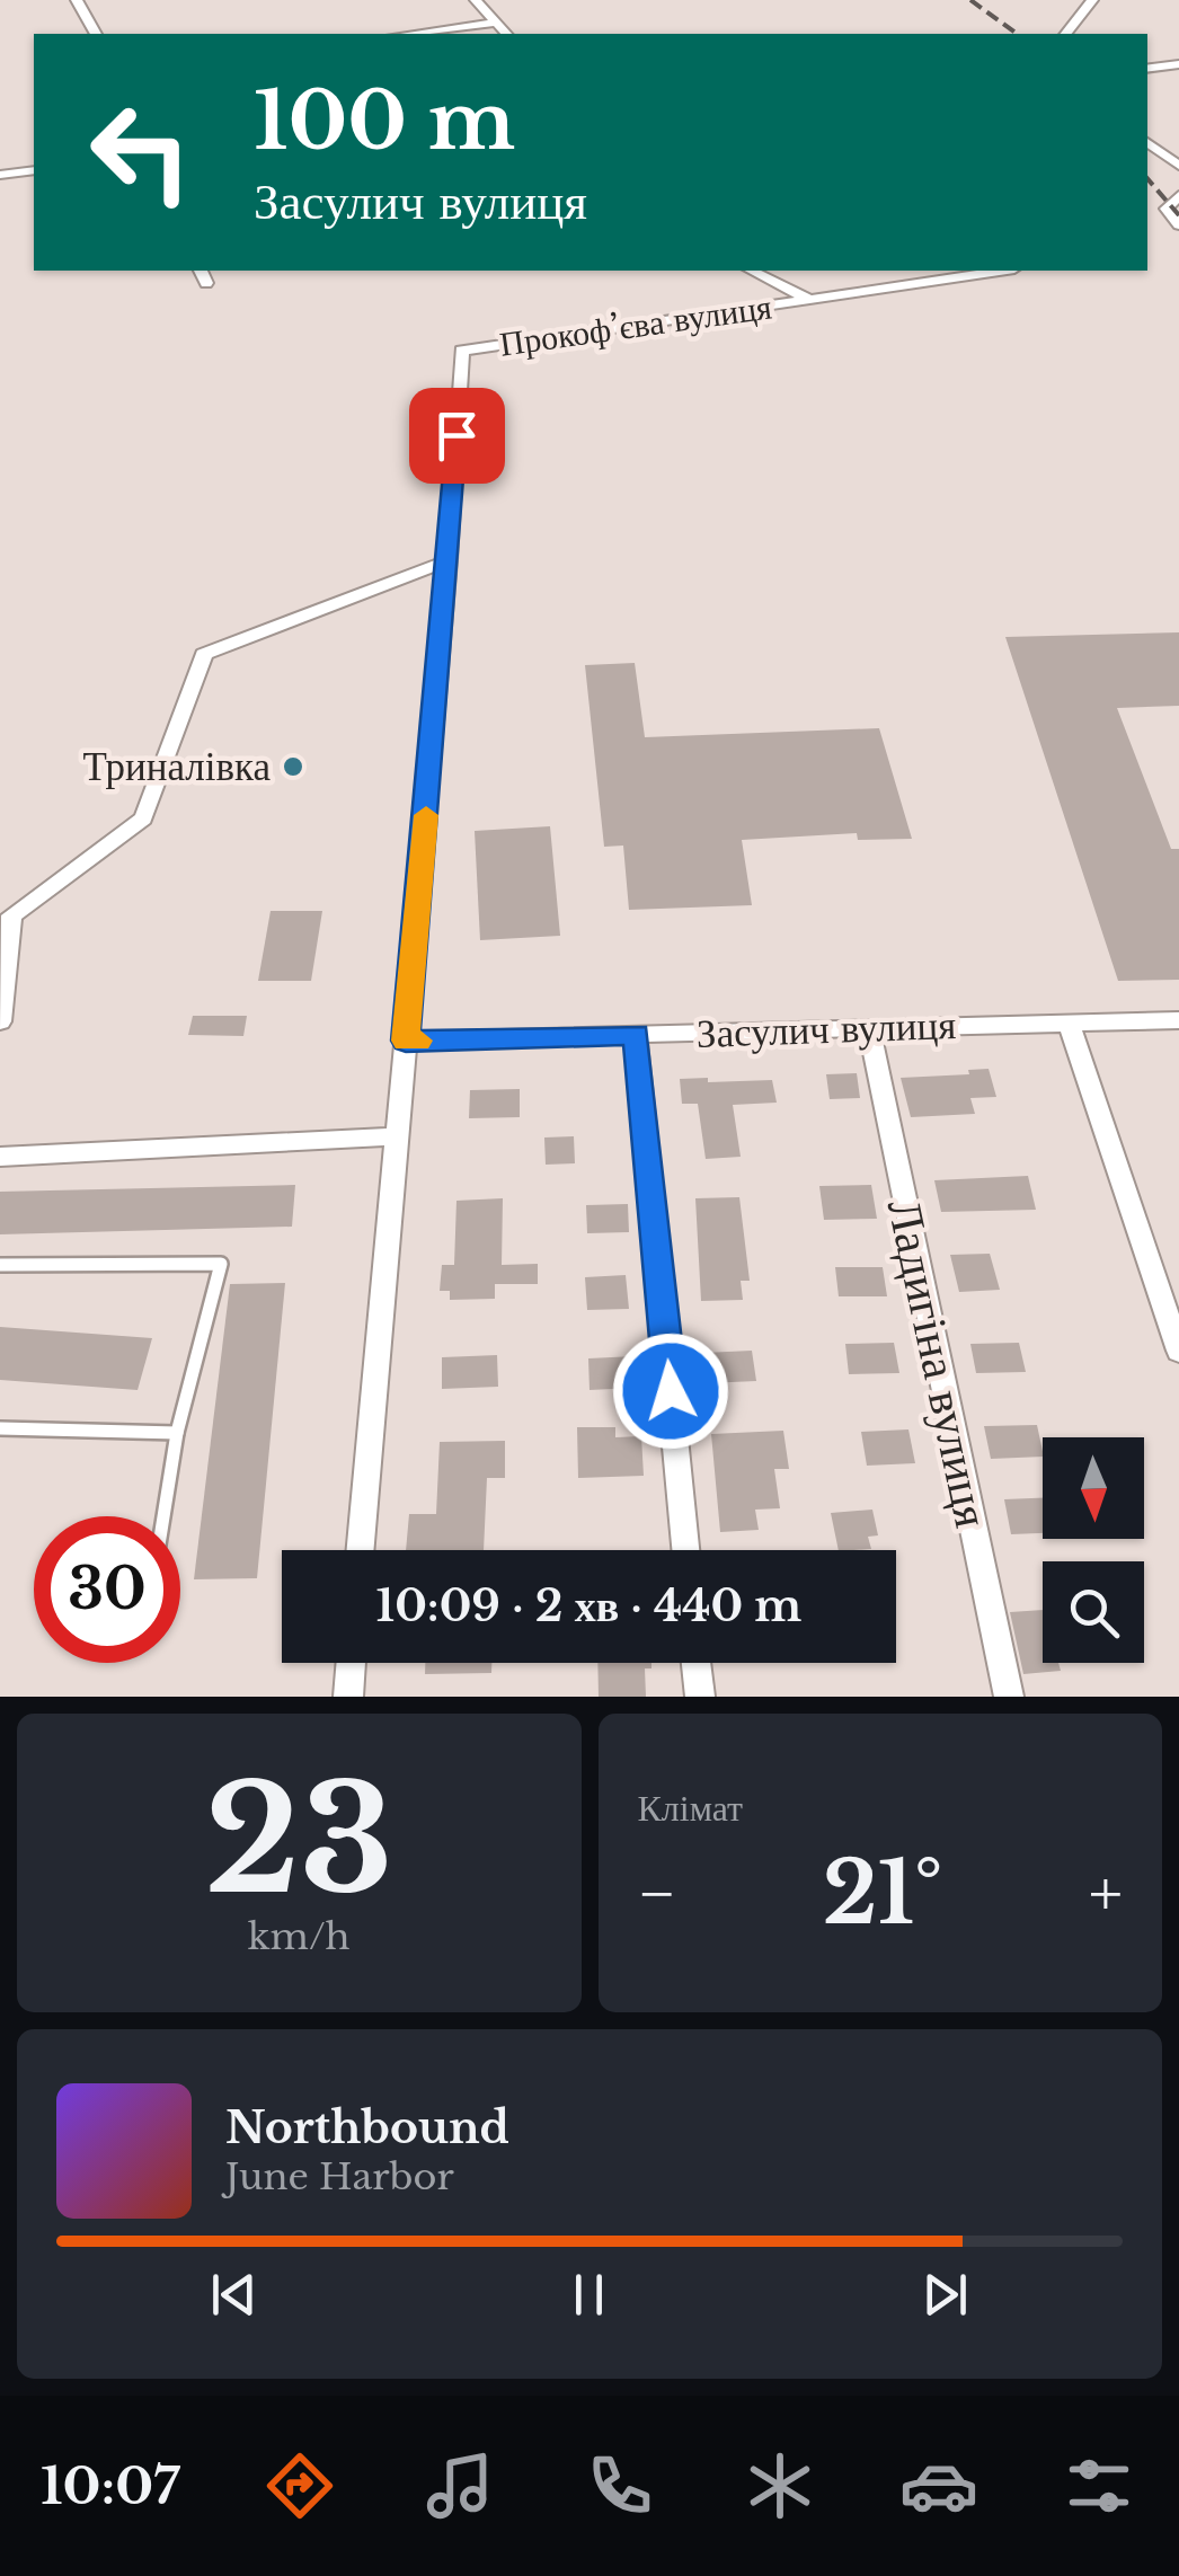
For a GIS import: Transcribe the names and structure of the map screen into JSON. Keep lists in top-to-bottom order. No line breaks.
{"streets":{"street":["Прокоф’єва вулиця","Засулич вулиця","Ладигіна вулиця"]},"crossings":[["Засулич вулиця","Ладигіна вулиця"]],"places":["Триналівка"],"north":"bottom","page":{"turn":["100 m","Засулич вулиця"],"limit":"30","trip":"10:09 · 2 хв · 440 m","tile":[["23","km/h"],"Клімат"],"heat":["−","21°","+"],"song":["Northbound","June Harbor"],"tabs":"10:07"}}
